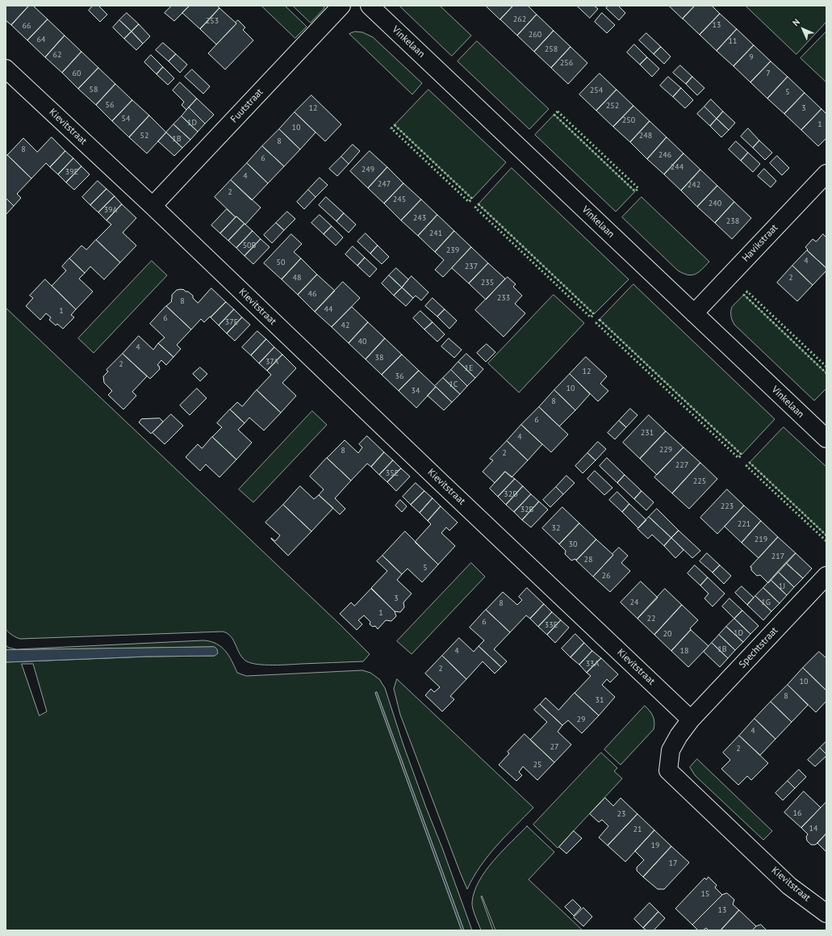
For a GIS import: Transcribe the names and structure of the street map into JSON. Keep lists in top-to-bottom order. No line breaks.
{"streets":{"street":["Vinkelaan","Fuutstraat","Kievitstraat","Havikstraat","Spechtstraat"]},"crossings":[["Vinkelaan","Havikstraat"],["Fuutstraat","Kievitstraat"],["Kievitstraat","Spechtstraat"]],"house_numbers":["262","253","13","66","260","64","11","258","62","9","256","60","7","58","254","5","56","252","12","3","54","250","1D","1","10","52","248","1B","8","8","246","6","244","249","39E","4","247","242","2","245","240","39A","243","238","241","50B","239","4","50","237","48","2","235","46","233","8","44","1","6","37E","42","40","4","38","37A","2","1E","12","36","1C","10","34","8","6","231","4","229","8","2","227","35E","225","32D","223","32B","221","32","219","30","217","28","5","26","1J","3","24","1G","8","1","22","6","33E","1D","20","1B","4","18","33A","2","10","8","31","29","4","27","2","25","16","23","14","21","19","17","15","13"],"north":"top left"}
